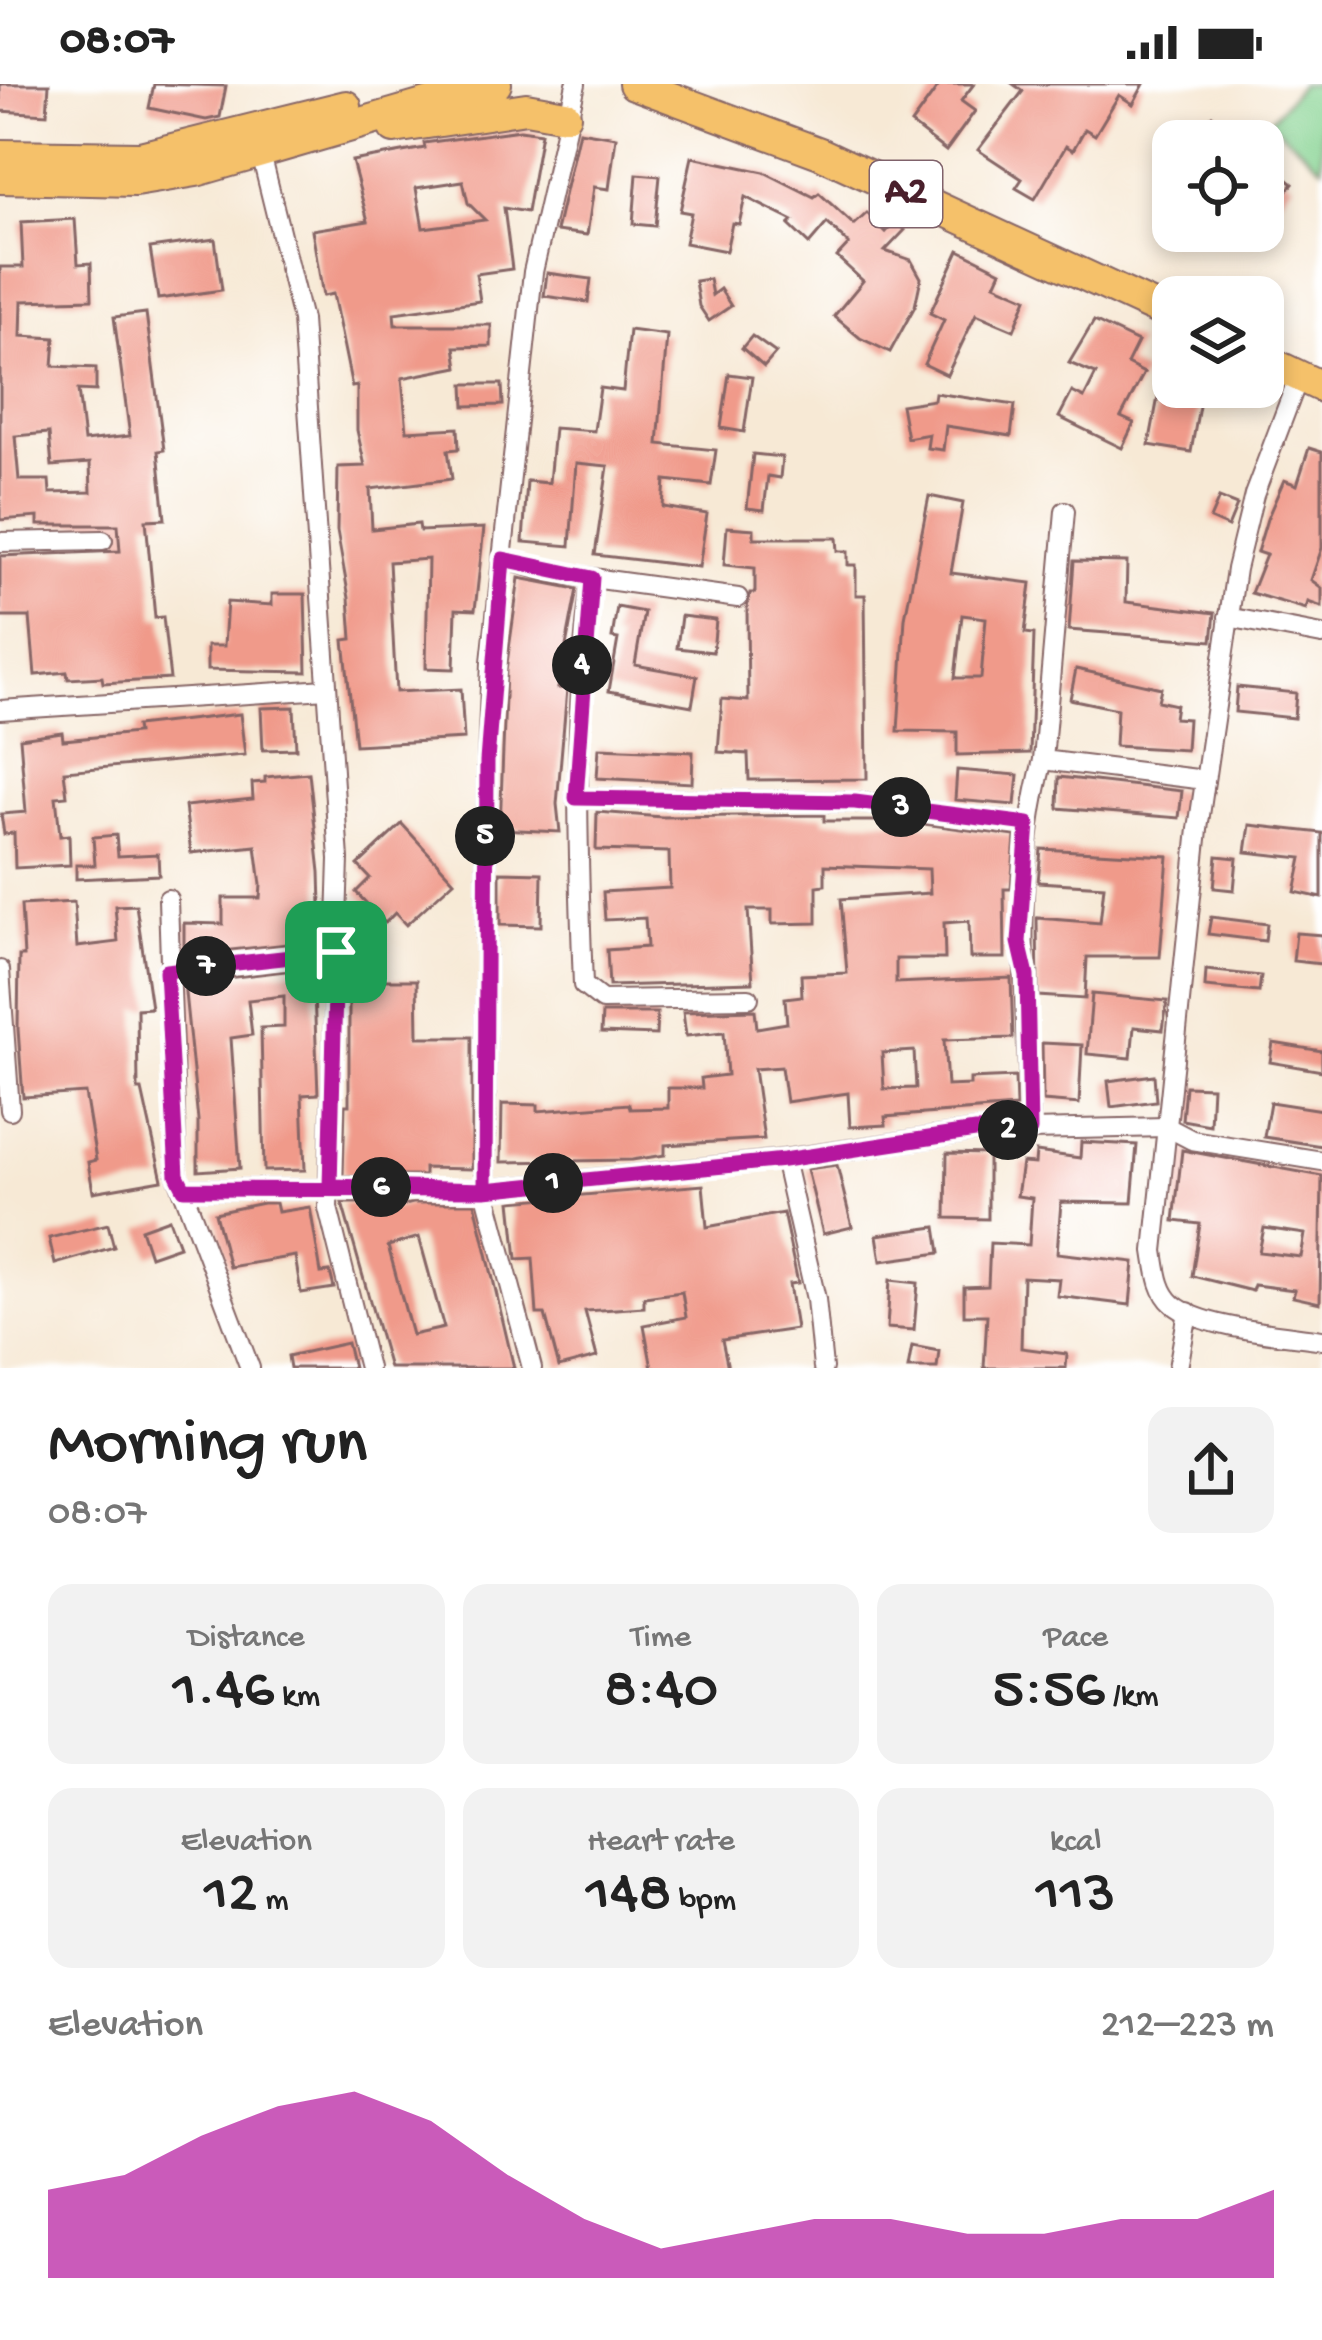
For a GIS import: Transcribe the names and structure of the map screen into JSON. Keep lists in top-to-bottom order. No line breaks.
{"streets":{"highway":["A2"]},"page":{"status":"08:07","pins":["4","3","5","7","2","1","6"],"heading":["Morning run","08:07"],"stats":[["Distance","1.46 km"],["Time","8:40"],["Pace","5:56 /km"],["Elevation","12 m"],["Heart rate","148 bpm"],["kcal","113"]],"chart":["Elevation","212–223 m"]}}
